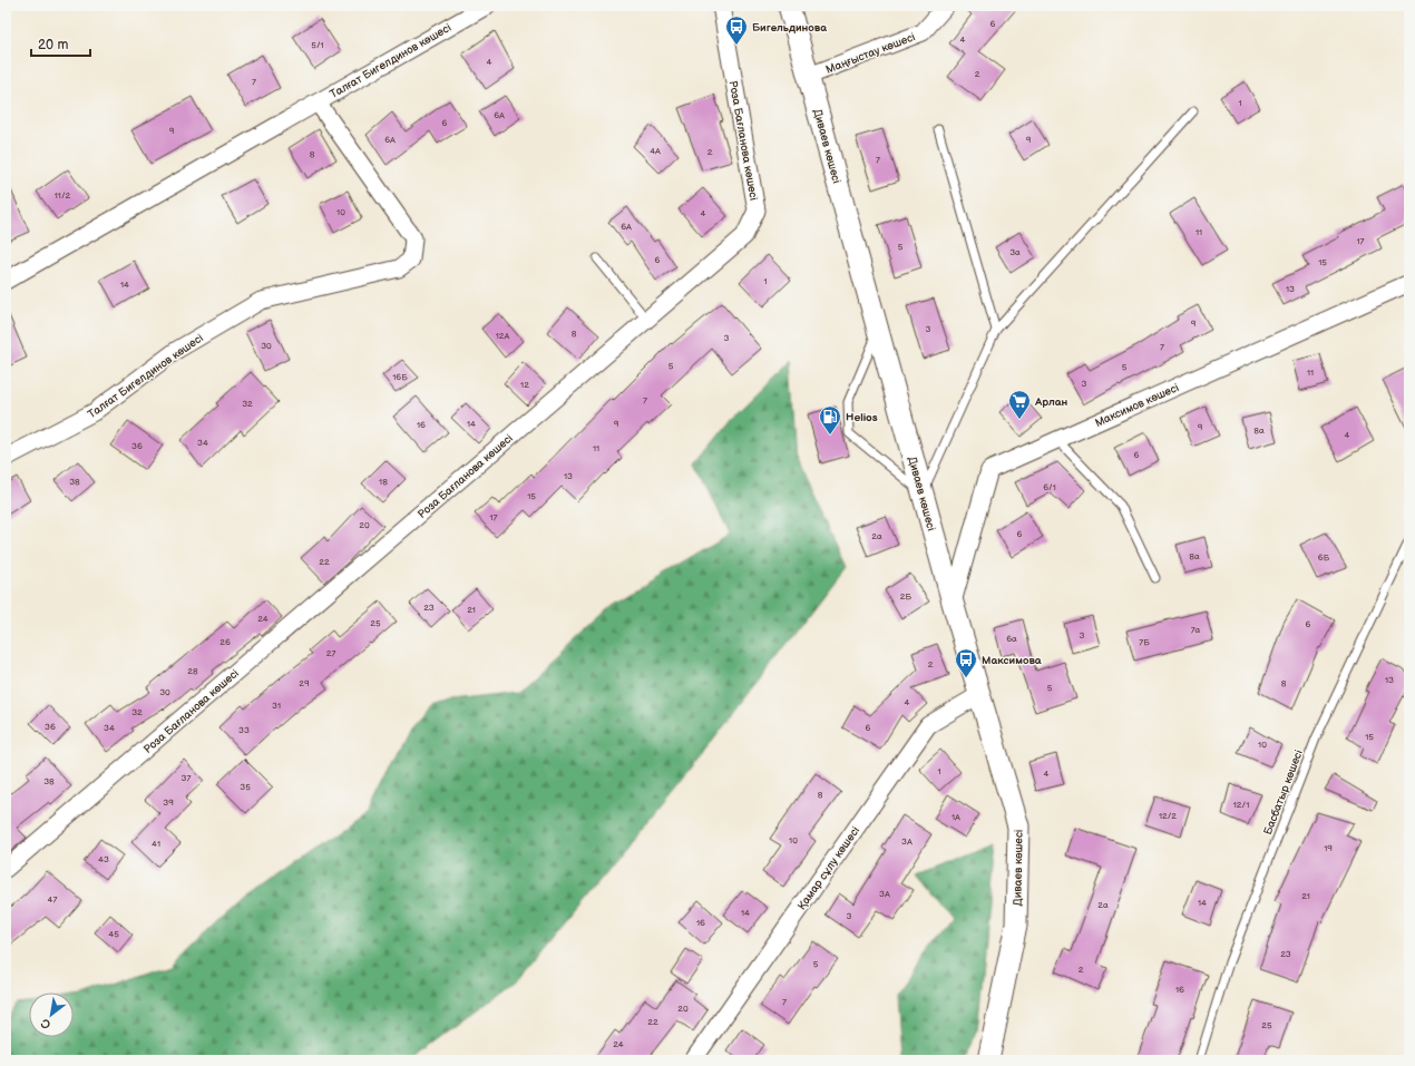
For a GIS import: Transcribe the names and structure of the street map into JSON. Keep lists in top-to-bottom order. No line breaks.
{"streets":{"street":["Маңғыстау көшесі","Талғат Бигелдинов көшесі","Роза Бағланова көшесі","Диваев көшесі","Максимов көшесі","Қамар сұлу көшесі"],"lane":["Басбатыр көшесі"]},"crossings":[["Маңғыстау көшесі","Диваев көшесі"],["Диваев көшесі","Максимов көшесі"],["Диваев көшесі","Қамар сұлу көшесі"]],"places":{"bus stop":["Бигельдинова","Максимова"],"supermarket":["Арлан"],"fuel station":["Helios"]},"house_numbers":["6","4","5/1","4","2","7","1","6А","6","9","6А","9","4А","2","8","7","11/2","10","4","6А","11","17","5","3а","6","15","1","14","13","9","3","8","12А","3","30","7","5","5","11","16Б","3","12","7","32","14","9","16","9","8а","4","34","36","11","6","13","38","18","6/1","15","17","20","6","2а","8а","6Б","22","2Б","23","21","24","25","6","7а","3","6а","26","7Б","27","2","28","13","29","8","5","30","4","31","32","36","34","6","33","15","10","1","4","37","38","35","8","39","12/1","12/2","1А","10","3А","41","19","43","3А","21","47","14","2а","14","3","16","45","23","5","2","16","7","20","22","25","24"],"scale_bar":"20 m","north":"bottom left"}
